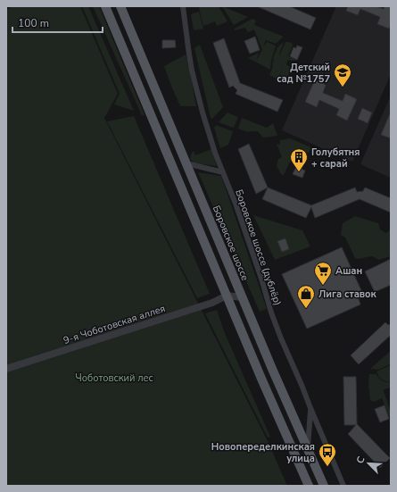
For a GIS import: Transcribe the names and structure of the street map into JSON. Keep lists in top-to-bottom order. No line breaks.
{"streets":{"main road":["Боровское шоссе"],"street":["Боровское шоссе (дублёр)","9-я Чоботовская аллея"]},"parks":["Чоботовский лес"],"places":{"school or university":["Детский сад №1757"],"building":["Голубятня + сарай"],"supermarket":["Ашан"],"shop":["Лига ставок"],"bus stop":["Новопеределкинская улица"]},"scale_bar":"100 m","north":"top left"}
